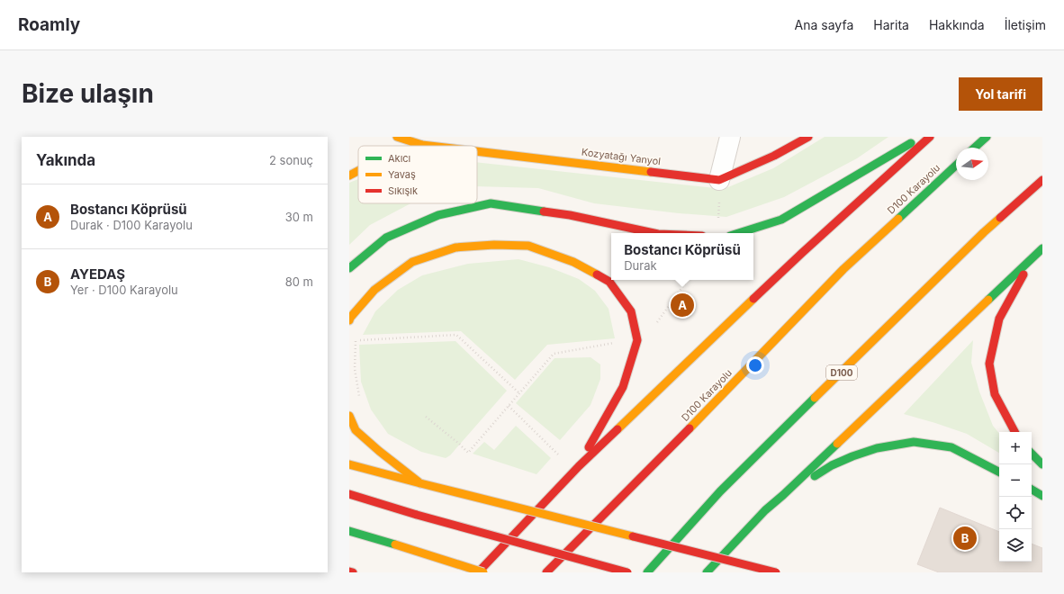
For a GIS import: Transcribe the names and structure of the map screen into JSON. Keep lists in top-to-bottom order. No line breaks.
{"streets":{"main road":["Kozyatağı Yanyol","D100 Karayolu","D100"]},"legend":["Akıcı","Yavaş","Sıkışık"],"north":"right","page":{"header":"Roamly","nav":["Ana sayfa","Harita","Hakkında","İletişim"],"buttons":"Yol tarifi","title":"Bize ulaşın","heading":["Yakında","2 sonuç"],"list":[{"mark":"A","name":"Bostancı Köprüsü","note":"Durak · D100 Karayolu","value":"30 m"},{"mark":"B","name":"AYEDAŞ","note":"Yer · D100 Karayolu","value":"80 m"}],"popup":["Bostancı Köprüsü","Durak"],"pins":["A","B"],"map_buttons":["+","−"]}}
